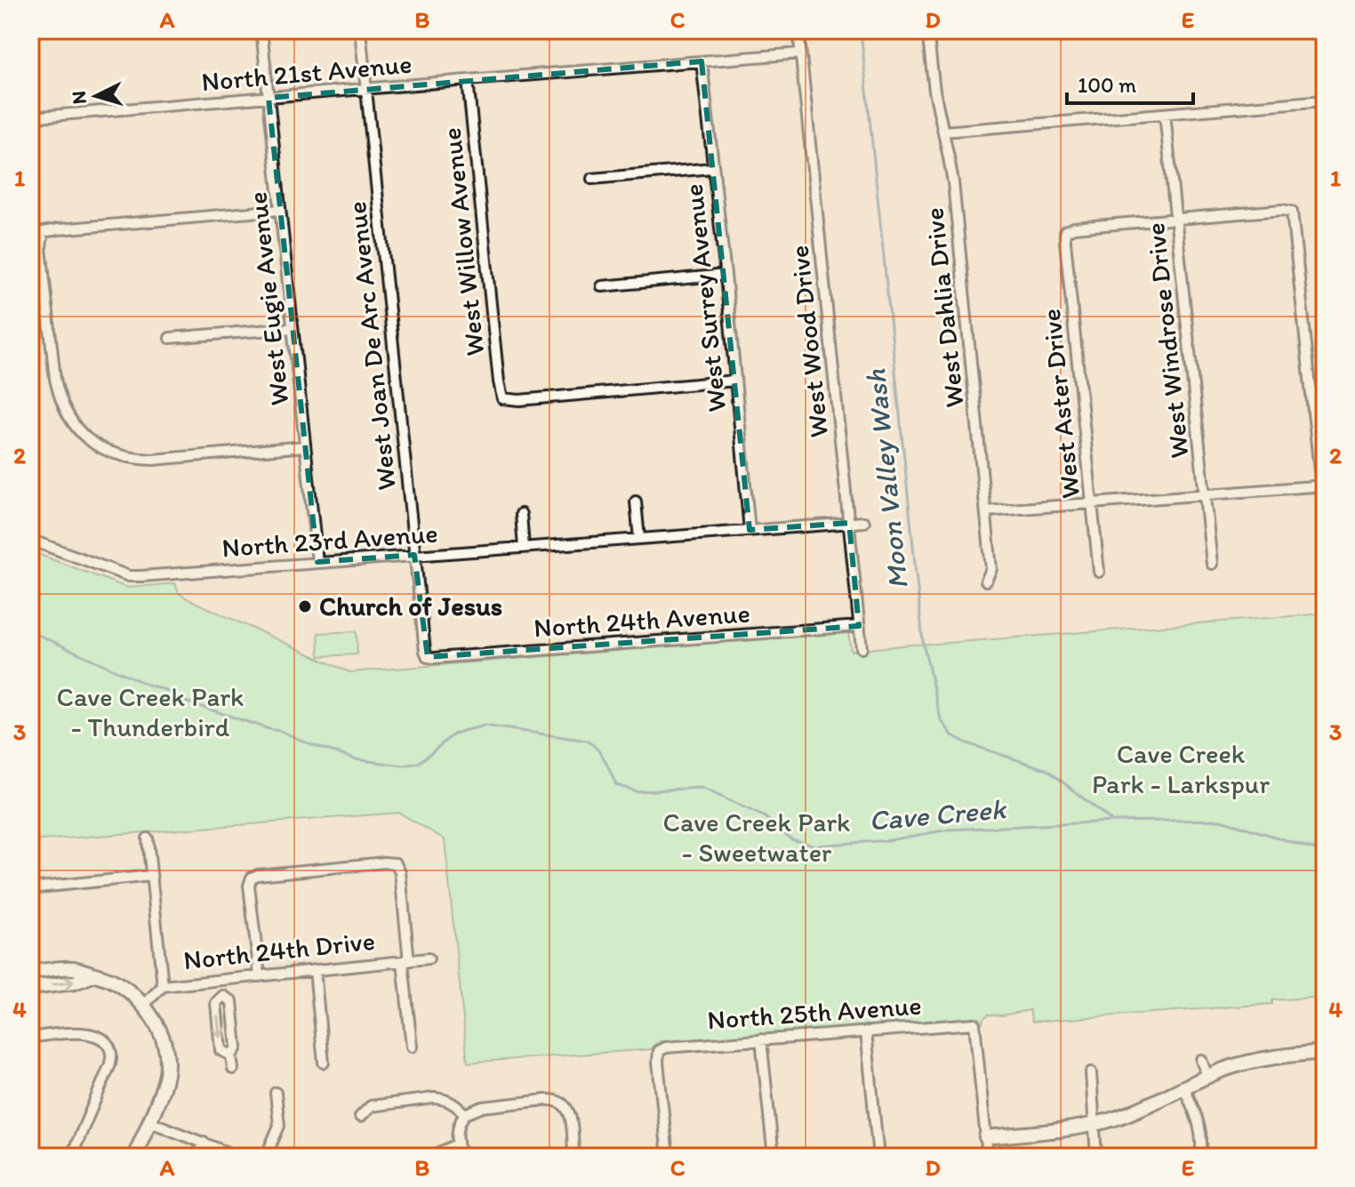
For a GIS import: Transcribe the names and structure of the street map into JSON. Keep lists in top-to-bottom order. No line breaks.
{"streets":{"street":["North 21st Avenue","West Willow Avenue","West Surrey Avenue","West Eugie Avenue","West Dahlia Drive","West Windrose Drive","West Wood Drive","West Joan De Arc Avenue","West Aster Drive","North 23rd Avenue","North 24th Avenue","North 24th Drive","North 25th Avenue"]},"crossings":[["North 21st Avenue","West Willow Avenue"],["North 21st Avenue","West Surrey Avenue"],["North 21st Avenue","West Eugie Avenue"],["North 21st Avenue","West Wood Drive"],["North 21st Avenue","West Joan De Arc Avenue"],["West Willow Avenue","West Surrey Avenue"],["West Surrey Avenue","North 23rd Avenue"],["West Eugie Avenue","North 23rd Avenue"],["West Windrose Drive","West Aster Drive"],["West Wood Drive","North 23rd Avenue"],["West Wood Drive","North 24th Avenue"],["West Joan De Arc Avenue","North 23rd Avenue"],["West Joan De Arc Avenue","North 24th Avenue"]],"water":["Moon Valley Wash","Cave Creek"],"parks":["Cave Creek Park - Thunderbird","Cave Creek Park - Larkspur","Cave Creek Park - Sweetwater"],"places":["Church of Jesus"],"scale_bar":"100 m","north":"left","grid":{"columns":["A","B","C","D","E"],"rows":["1","2","3","4"]}}
